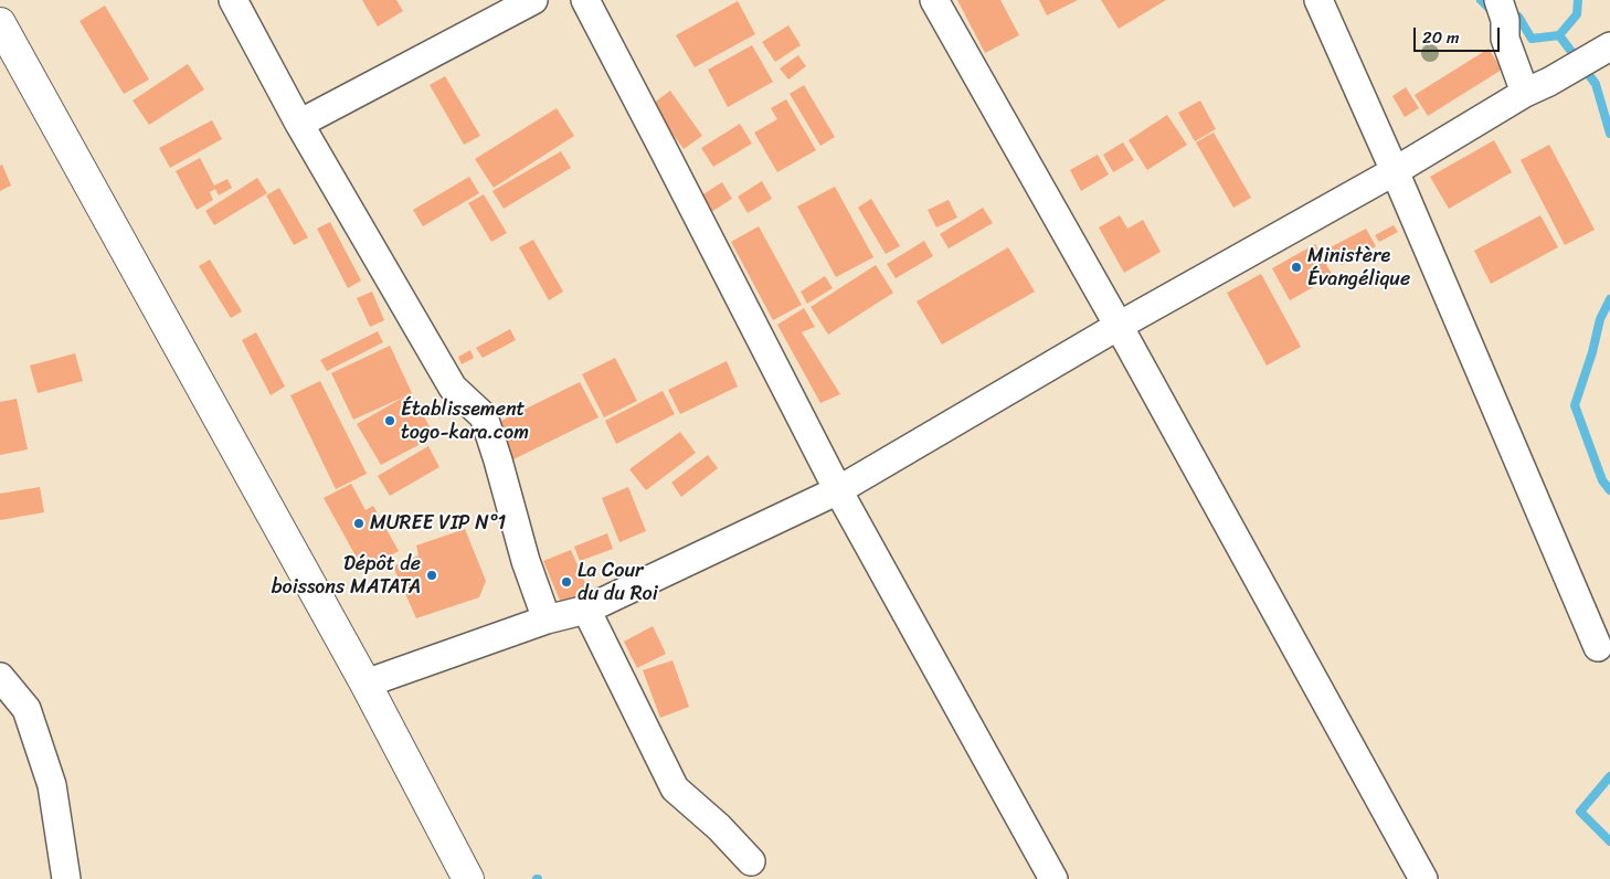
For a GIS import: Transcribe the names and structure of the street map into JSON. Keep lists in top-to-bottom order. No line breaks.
{"places":["Ministère Évangélique","Établissement togo-kara.com","MUREE VIP N°1","Dépôt de boissons MATATA","La Cour du du Roi"],"scale_bar":"20 m"}
